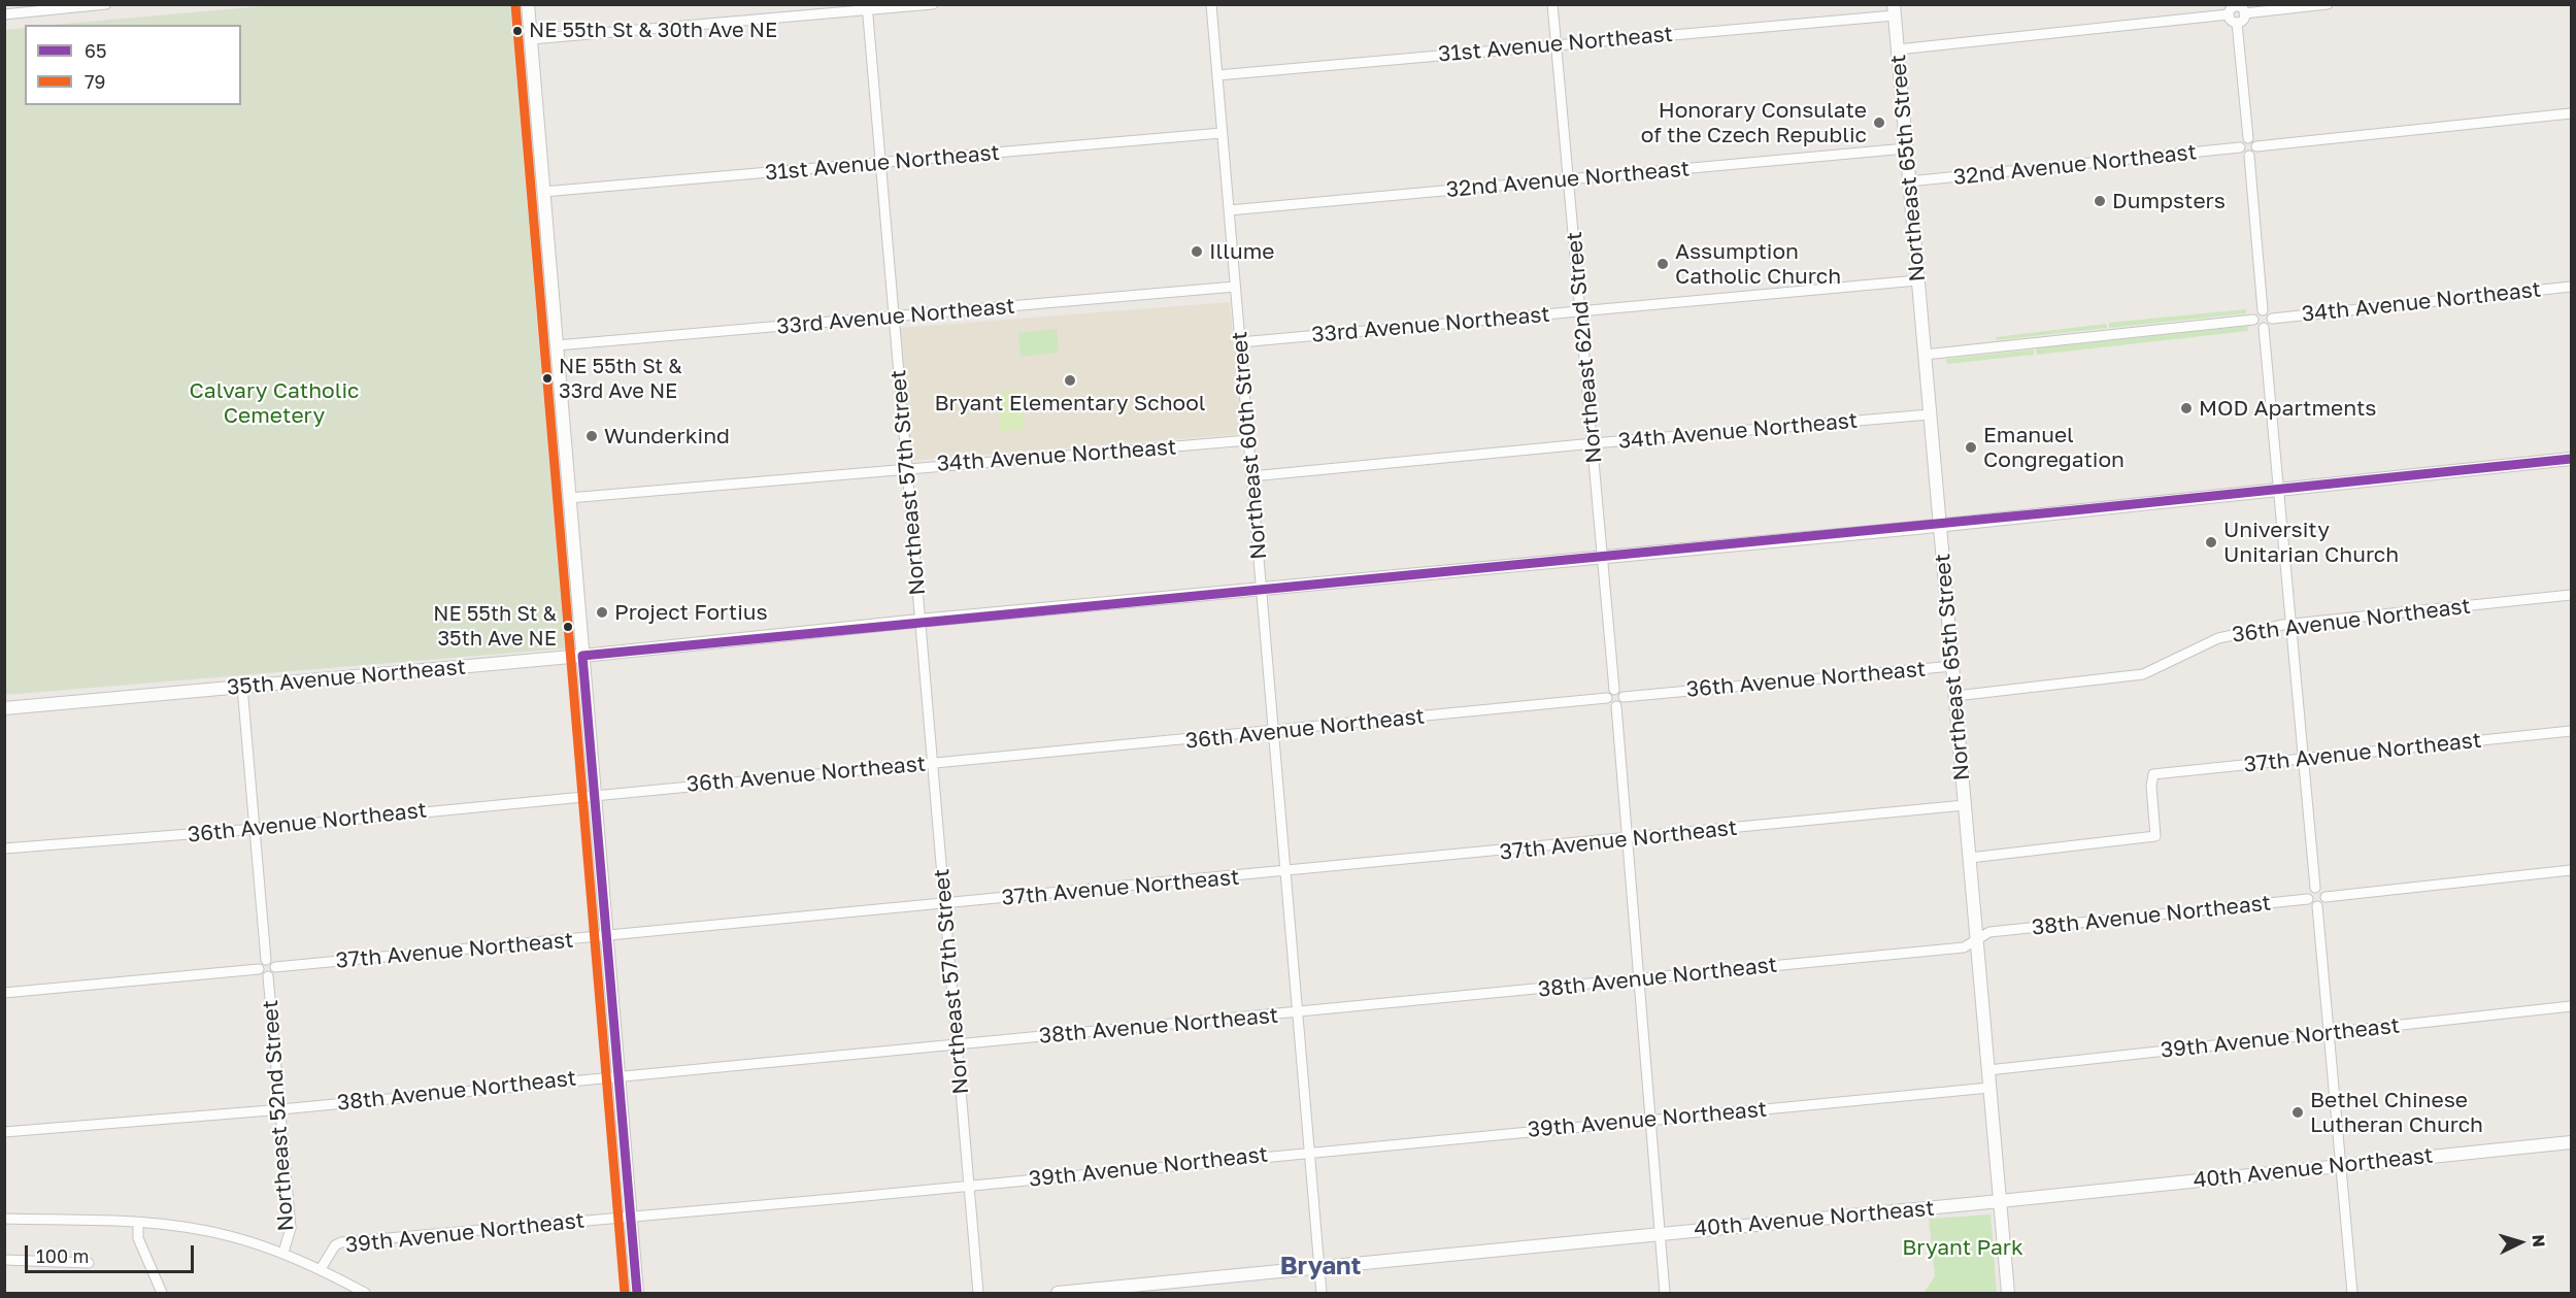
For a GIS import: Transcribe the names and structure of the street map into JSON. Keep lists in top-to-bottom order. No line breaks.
{"streets":{"main road":["Northeast 65th Street","35th Avenue Northeast","40th Avenue Northeast"],"street":["31st Avenue Northeast","32nd Avenue Northeast","34th Avenue Northeast","33rd Avenue Northeast","Northeast 62nd Street","Northeast 60th Street","Northeast 57th Street","36th Avenue Northeast","37th Avenue Northeast","38th Avenue Northeast","39th Avenue Northeast","Northeast 52nd Street"]},"crossings":[["31st Avenue Northeast","Northeast 65th Street"],["31st Avenue Northeast","Northeast 62nd Street"],["31st Avenue Northeast","Northeast 60th Street"],["31st Avenue Northeast","Northeast 57th Street"],["32nd Avenue Northeast","Northeast 65th Street"],["32nd Avenue Northeast","Northeast 62nd Street"],["32nd Avenue Northeast","Northeast 60th Street"],["Northeast 65th Street","34th Avenue Northeast"],["Northeast 65th Street","33rd Avenue Northeast"],["Northeast 65th Street","36th Avenue Northeast"],["Northeast 65th Street","35th Avenue Northeast"],["Northeast 65th Street","37th Avenue Northeast"],["Northeast 65th Street","38th Avenue Northeast"],["Northeast 65th Street","39th Avenue Northeast"],["Northeast 65th Street","40th Avenue Northeast"],["34th Avenue Northeast","Northeast 62nd Street"],["34th Avenue Northeast","Northeast 60th Street"],["34th Avenue Northeast","Northeast 57th Street"],["33rd Avenue Northeast","Northeast 62nd Street"],["33rd Avenue Northeast","Northeast 60th Street"],["33rd Avenue Northeast","Northeast 57th Street"],["Northeast 62nd Street","36th Avenue Northeast"],["Northeast 62nd Street","35th Avenue Northeast"],["Northeast 60th Street","36th Avenue Northeast"],["Northeast 60th Street","35th Avenue Northeast"],["Northeast 60th Street","37th Avenue Northeast"],["Northeast 60th Street","38th Avenue Northeast"],["Northeast 60th Street","39th Avenue Northeast"],["Northeast 60th Street","40th Avenue Northeast"],["Northeast 57th Street","36th Avenue Northeast"],["Northeast 57th Street","35th Avenue Northeast"],["Northeast 57th Street","37th Avenue Northeast"],["Northeast 57th Street","38th Avenue Northeast"],["Northeast 57th Street","39th Avenue Northeast"],["37th Avenue Northeast","Northeast 52nd Street"],["38th Avenue Northeast","Northeast 52nd Street"]],"districts":["Bryant"],"parks":["Calvary Catholic Cemetery","Bryant Park"],"places":["NE 55th St & 30th Ave NE","Honorary Consulate of the Czech Republic","Dumpsters","Illume","Assumption Catholic Church","NE 55th St & 33rd Ave NE","Bryant Elementary School","MOD Apartments","Wunderkind","Emanuel Congregation","University Unitarian Church","Project Fortius","NE 55th St & 35th Ave NE","Bethel Chinese Lutheran Church"],"lines":["transit line 79","transit line 65"],"legend":["65","79"],"scale_bar":"100 m","north":"right"}
